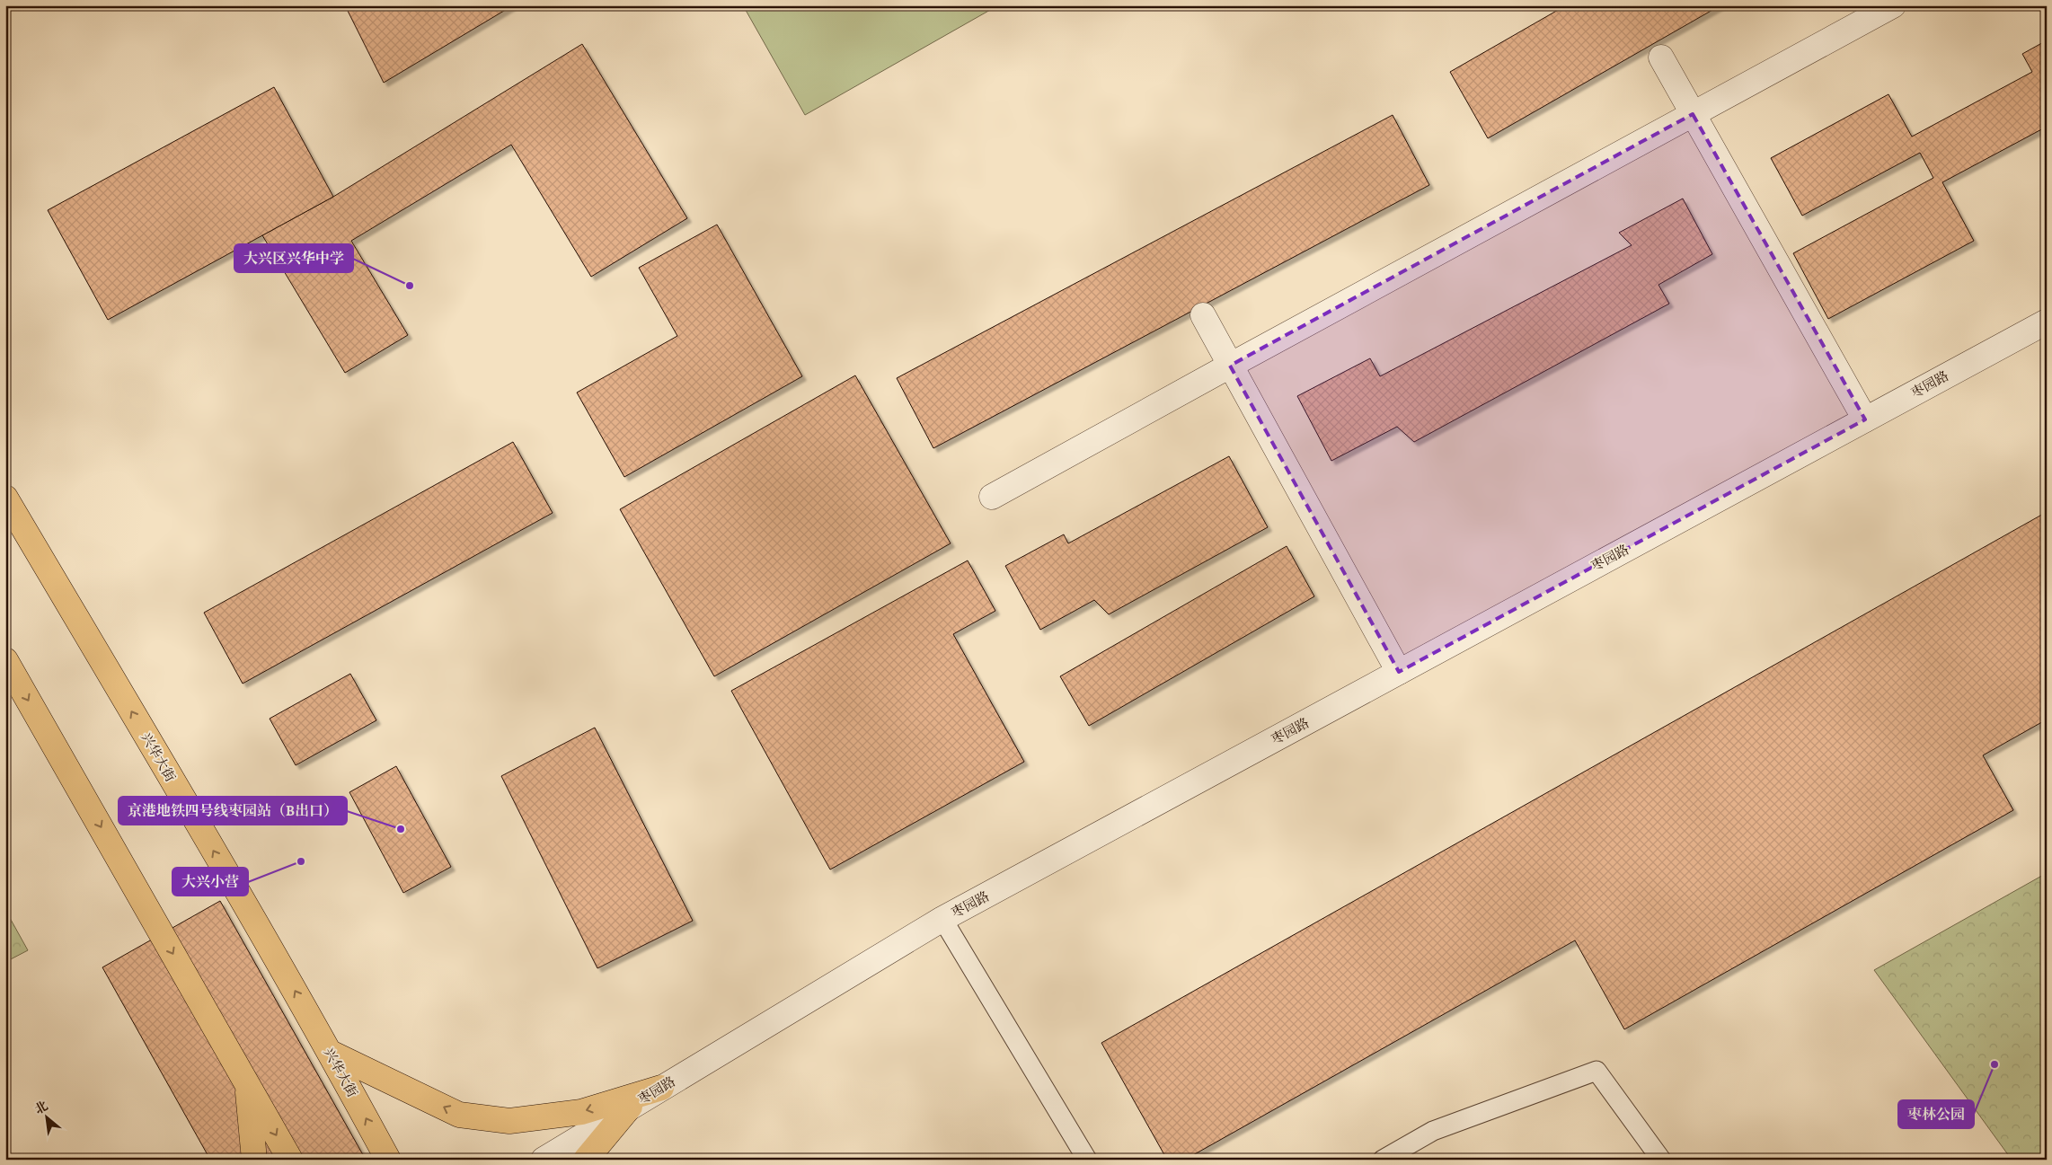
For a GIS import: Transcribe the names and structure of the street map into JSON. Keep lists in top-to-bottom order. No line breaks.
{"streets":{"main road":["兴华大街"],"street":["枣园路"]},"places":["大兴区兴华中学","京港地铁四号线枣园站（B出口）","大兴小营","枣林公园"],"north":"top left"}
